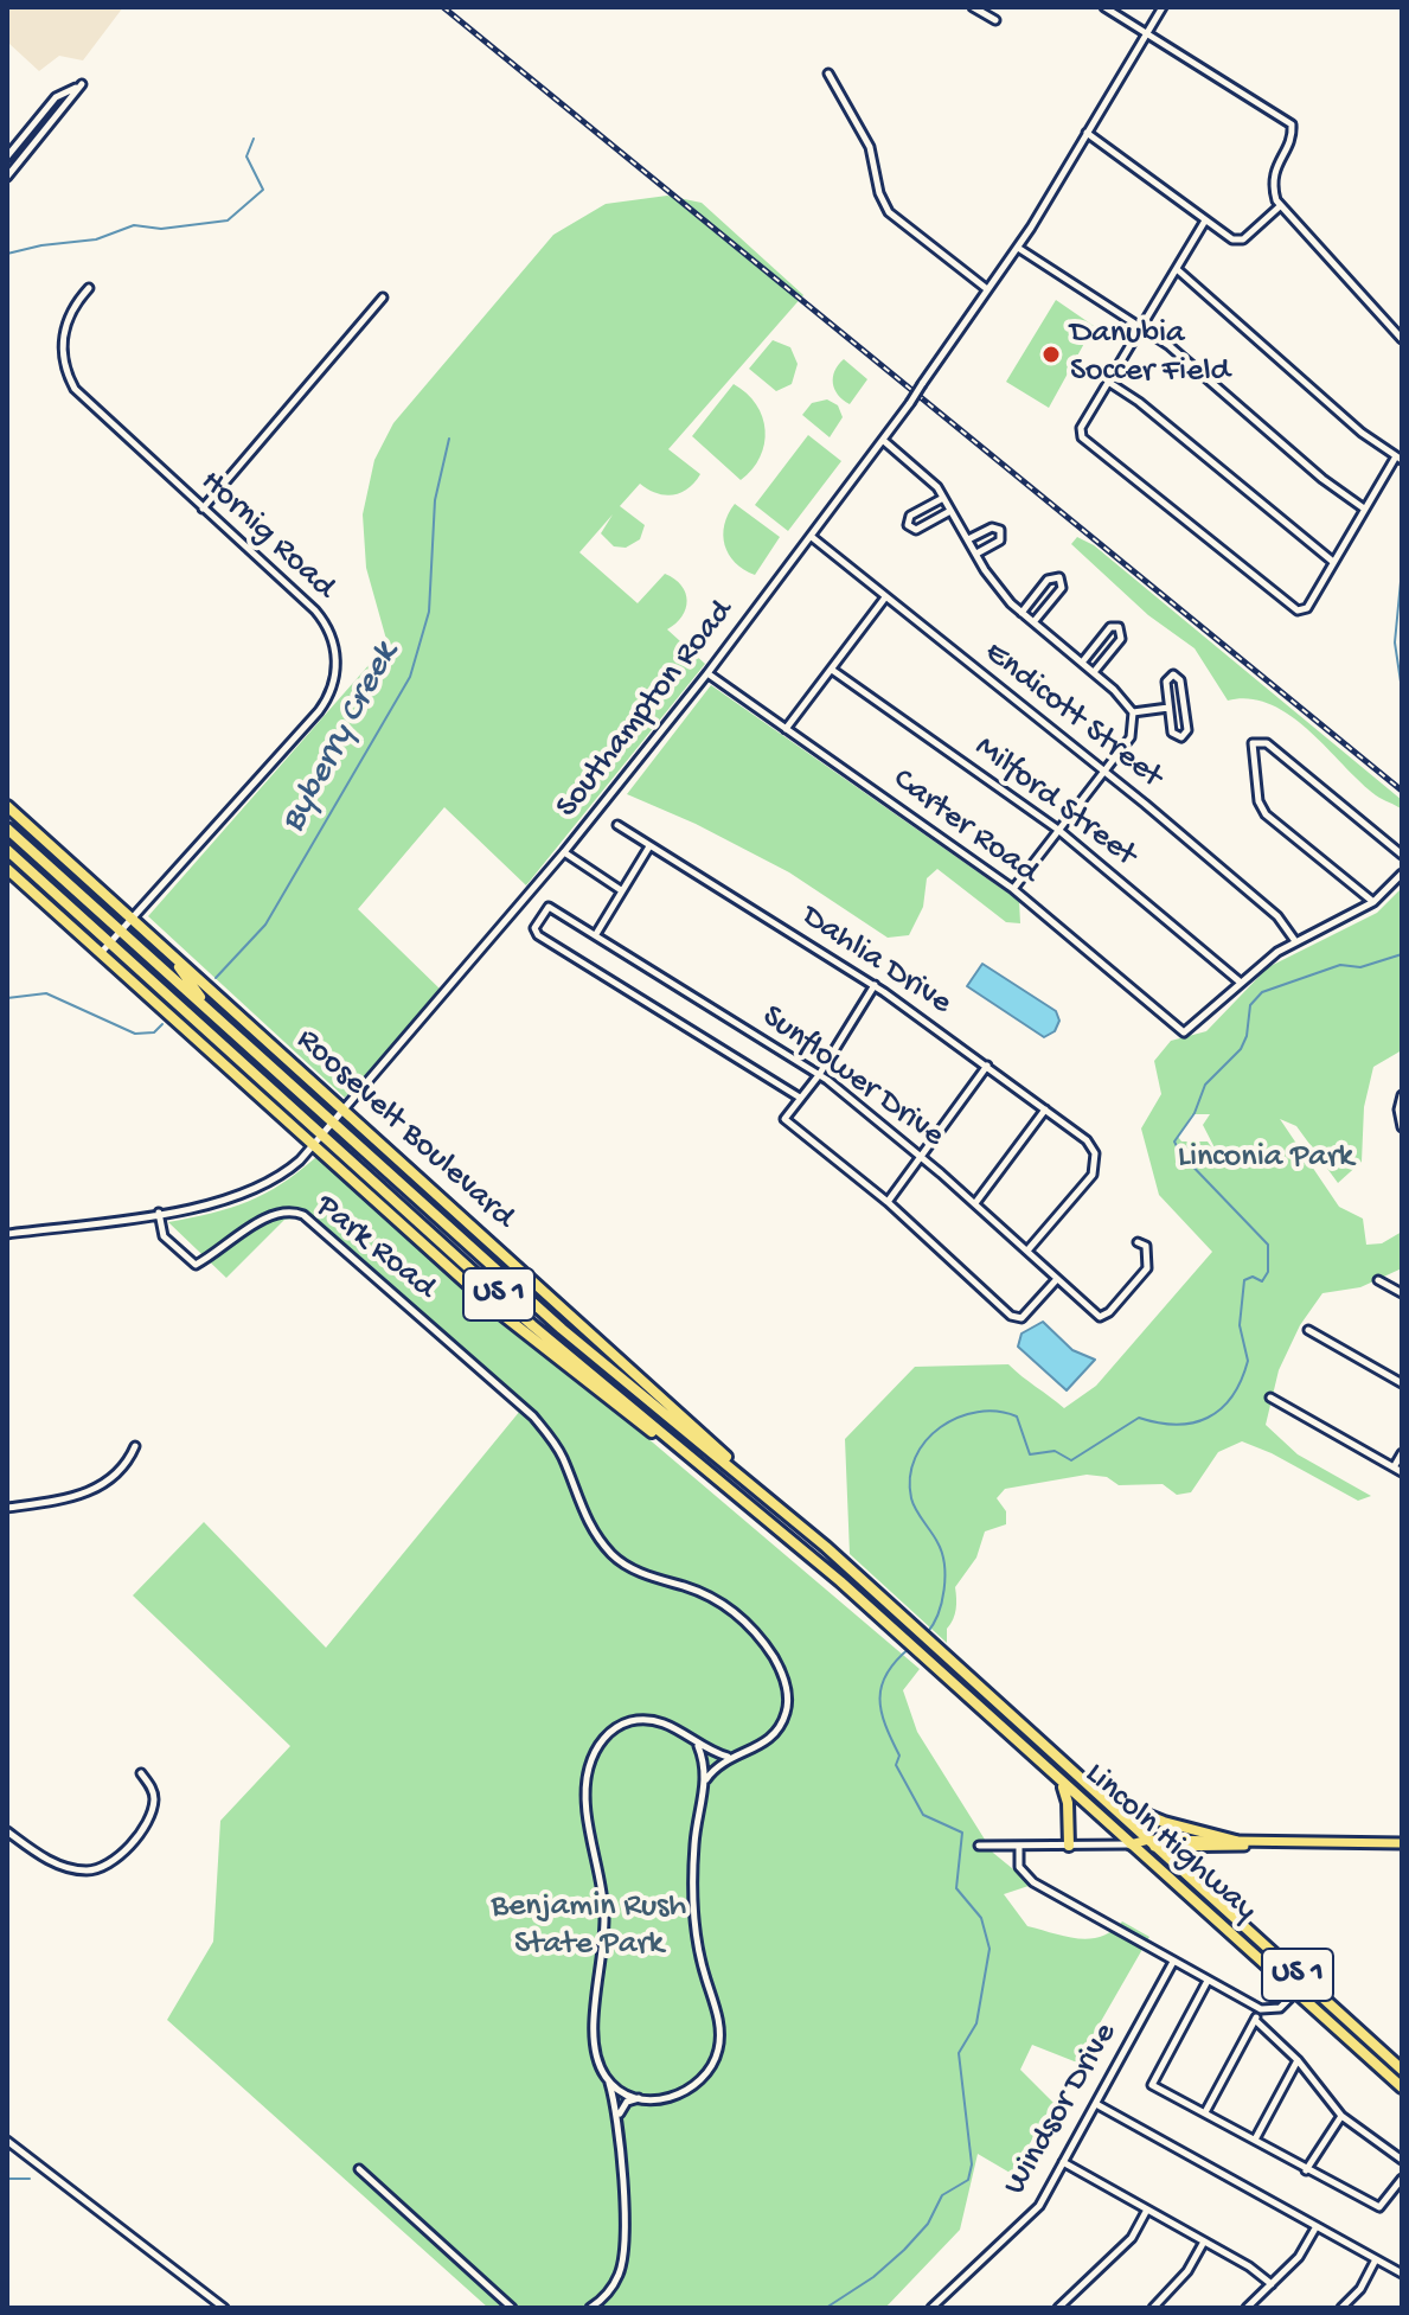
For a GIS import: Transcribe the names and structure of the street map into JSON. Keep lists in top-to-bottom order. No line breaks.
{"streets":{"highway":["Roosevelt Boulevard","US 1","Lincoln Highway"],"street":["Hornig Road","Southampton Road","Endicott Street","Milford Street","Carter Road","Dahlia Drive","Sunflower Drive","Park Road","Windsor Drive"]},"crossings":[["Hornig Road","Roosevelt Boulevard"],["Southampton Road","Endicott Street"],["Southampton Road","Carter Road"],["Southampton Road","Roosevelt Boulevard"],["Southampton Road","Park Road"],["Milford Street","Carter Road"],["Dahlia Drive","Sunflower Drive"],["Roosevelt Boulevard","Lincoln Highway"]],"water":["Byberry Creek"],"parks":["Linconia Park","Benjamin Rush State Park"],"places":["Danubia Soccer Field"]}
